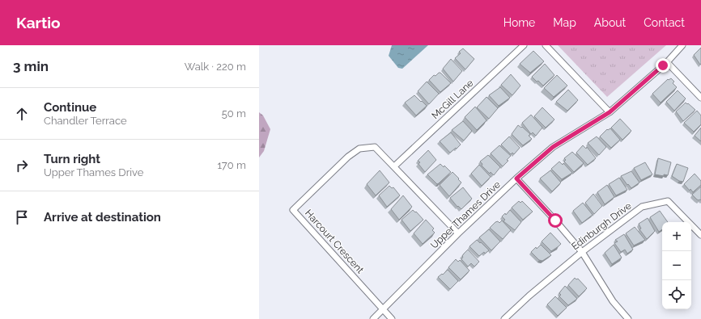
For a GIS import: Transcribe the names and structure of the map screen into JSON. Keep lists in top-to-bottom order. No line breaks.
{"streets":{"street":["McGill Lane","Upper Thames Drive","Edinburgh Drive","Harcourt Crescent"]},"crossings":[["McGill Lane","Harcourt Crescent"],["Upper Thames Drive","Harcourt Crescent"]],"page":{"header":"Kartio","nav":["Home","Map","About","Contact"],"heading":["3 min","Walk · 220 m"],"list":[["Continue","Chandler Terrace","50 m"],["Turn right","Upper Thames Drive","170 m"],"Arrive at destination"],"map_buttons":["+","−"]}}
